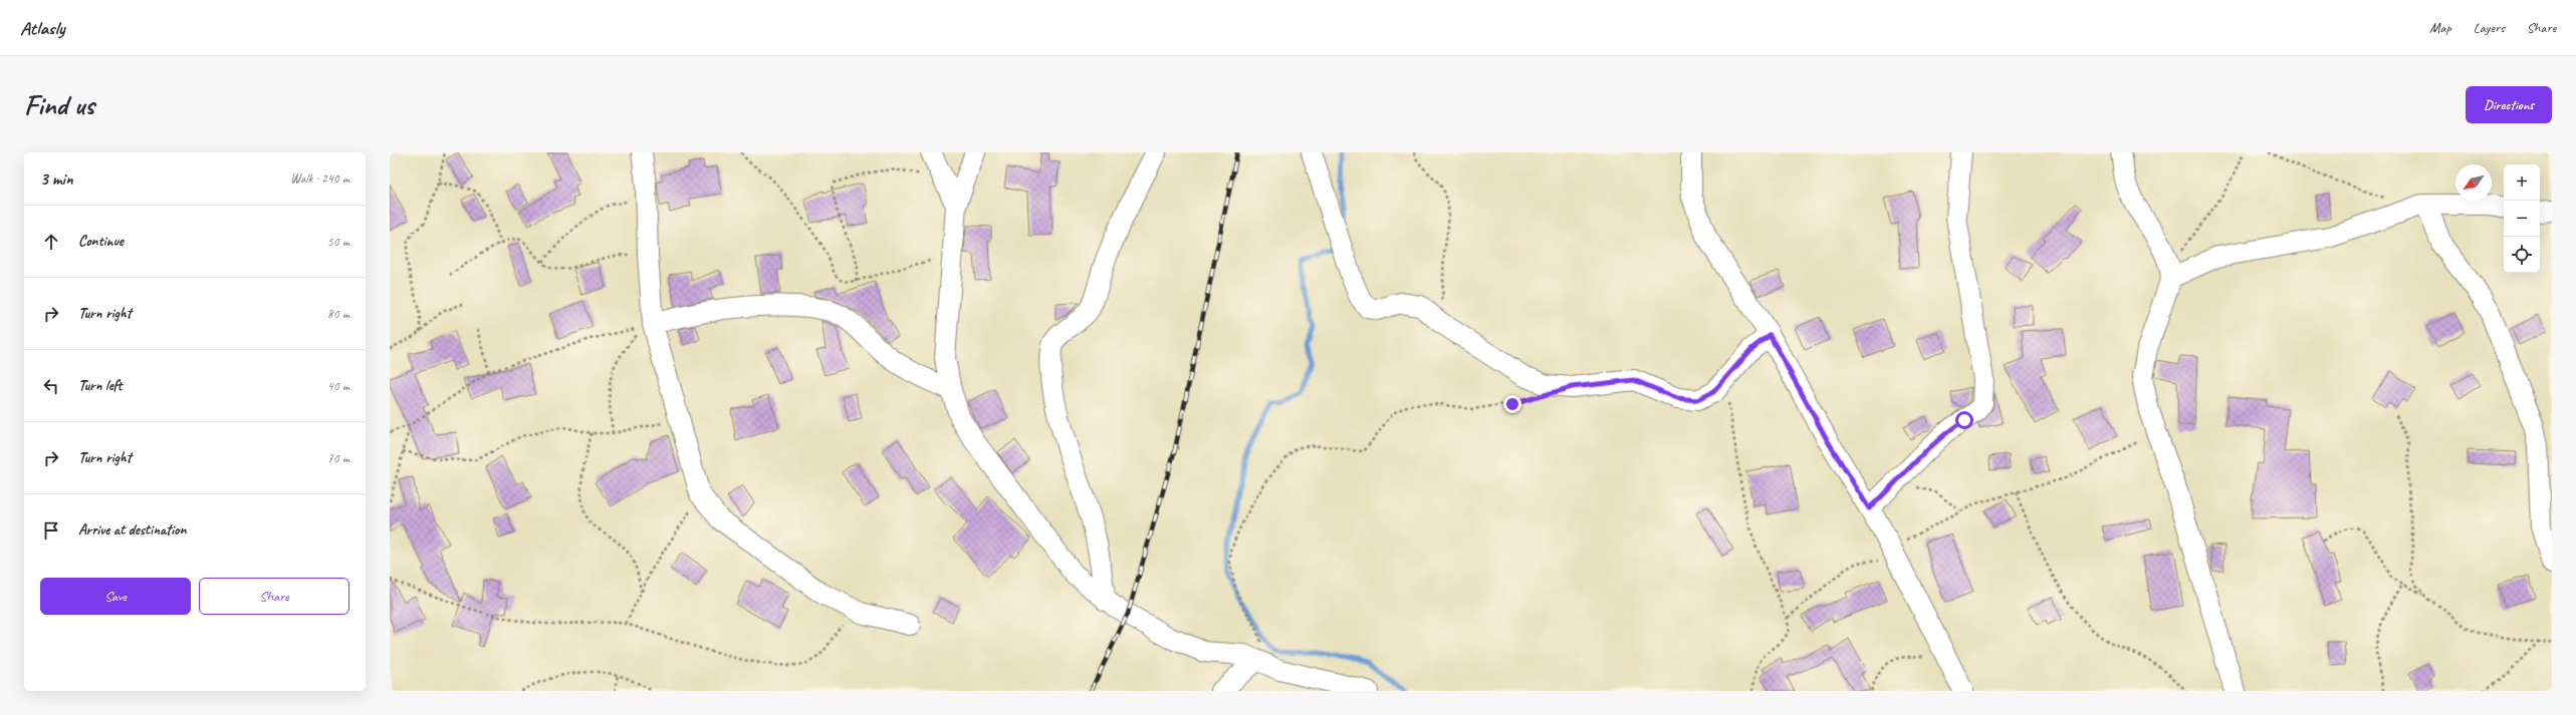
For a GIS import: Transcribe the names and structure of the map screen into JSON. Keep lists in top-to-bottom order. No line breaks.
{"north":"bottom left","page":{"header":"Atlasly","nav":["Map","Layers","Share"],"buttons":["Directions",["Save","Share"]],"title":"Find us","heading":["3 min","Walk · 240 m"],"map_buttons":["+","−"],"list":[["Continue","50 m"],["Turn right","80 m"],["Turn left","40 m"],["Turn right","70 m"],"Arrive at destination"]}}
